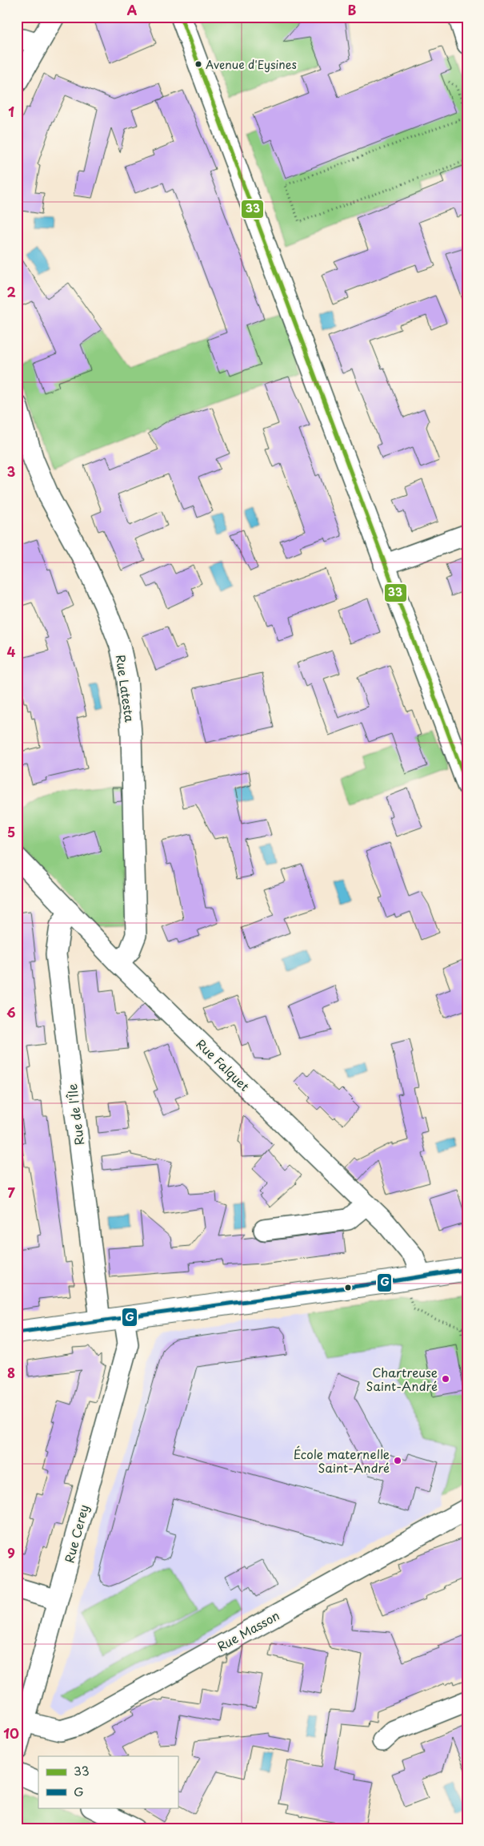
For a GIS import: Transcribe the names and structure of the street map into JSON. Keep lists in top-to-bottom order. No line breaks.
{"streets":{"street":["Rue Latesta","Rue Falquet","Rue de l'Île","Rue Cerey","Rue Masson"]},"crossings":[["Rue Latesta","Rue Falquet"],["Rue Falquet","Rue de l'Île"],["Rue Cerey","Rue Masson"]],"places":["Avenue d'Eysines","Chartreuse Saint-André","École maternelle Saint-André"],"lines":["transit line 33","transit line G"],"legend":["33","G"],"grid":{"columns":["A","B"],"rows":["1","2","3","4","5","6","7","8","9","10"]}}
